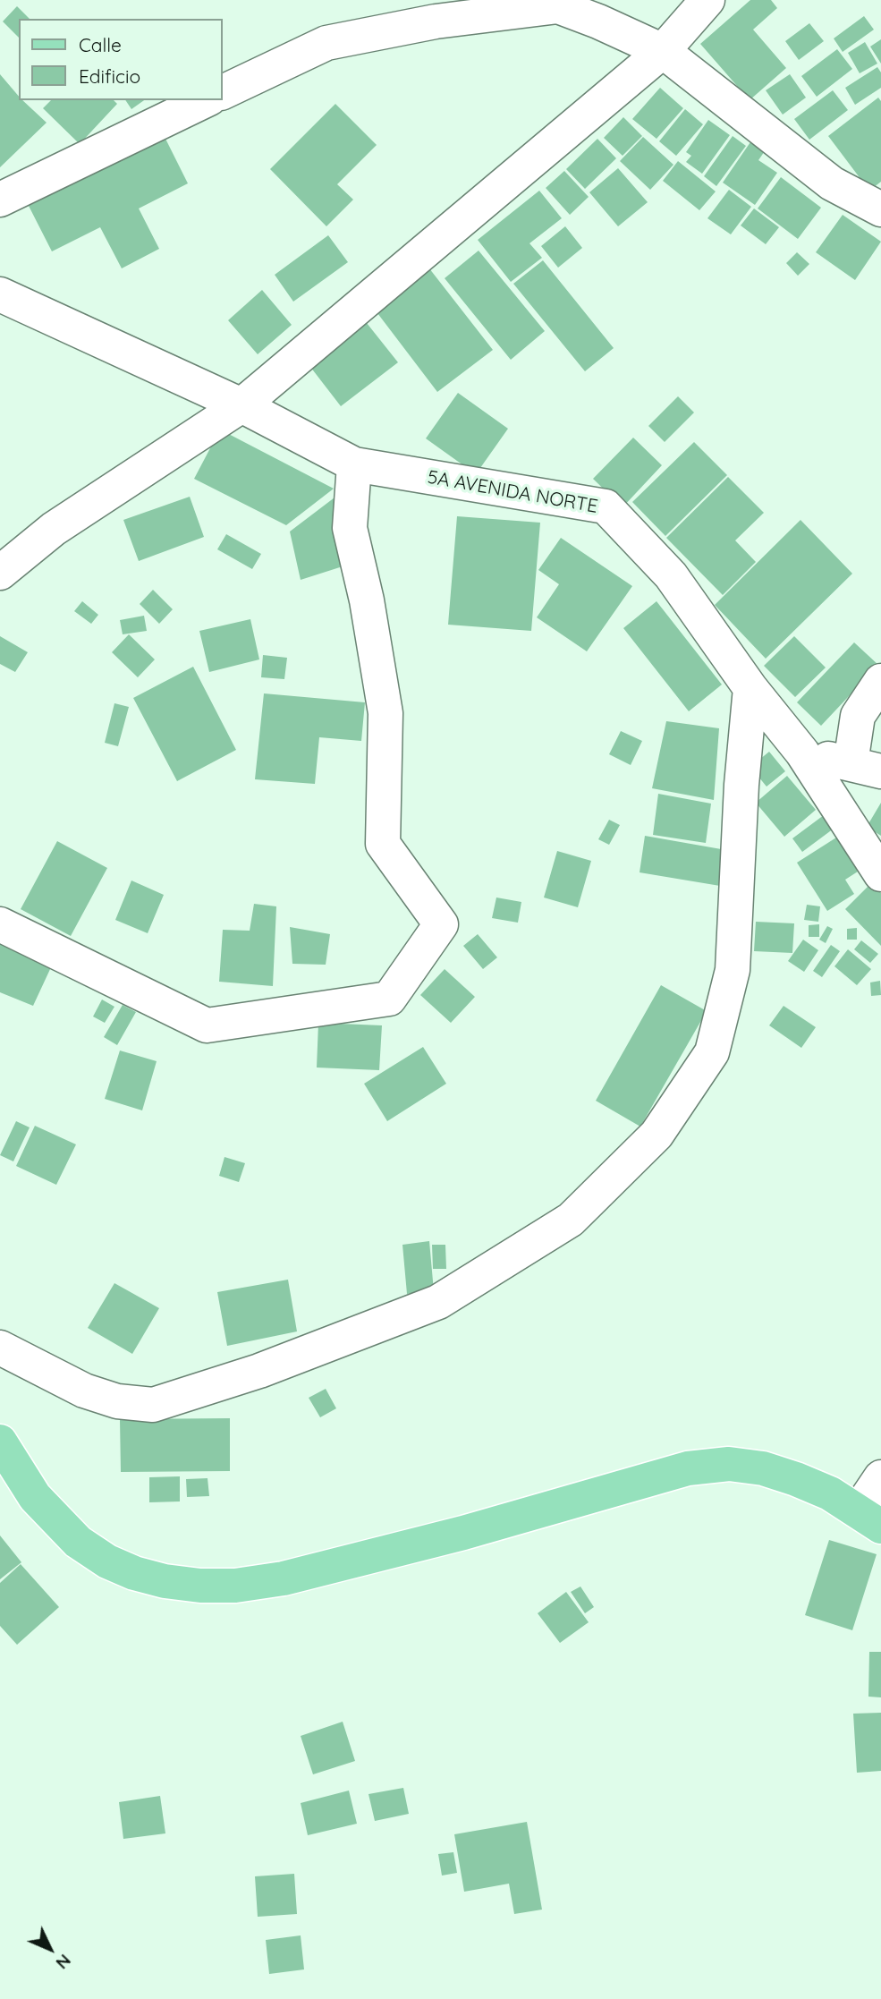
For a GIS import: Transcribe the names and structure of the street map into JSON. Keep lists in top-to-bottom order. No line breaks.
{"streets":{"street":["5A AVENIDA NORTE"]},"legend":["Calle","Edificio"],"north":"bottom right"}
